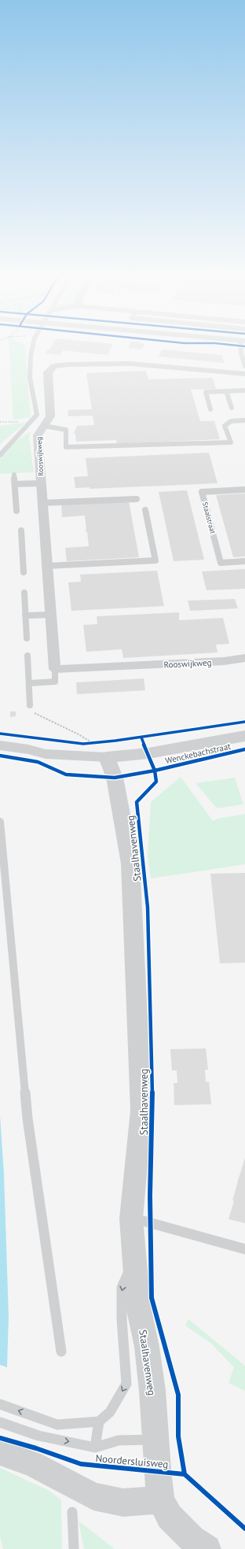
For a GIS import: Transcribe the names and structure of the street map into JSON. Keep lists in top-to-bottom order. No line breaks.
{"streets":{"street":["Rooswijkweg","Wenckebachstraat","Staalhavenweg"],"lane":["Staalstraat"],"cycle path":["Noordersluisweg"]},"crossings":[["Wenckebachstraat","Staalhavenweg"]]}
